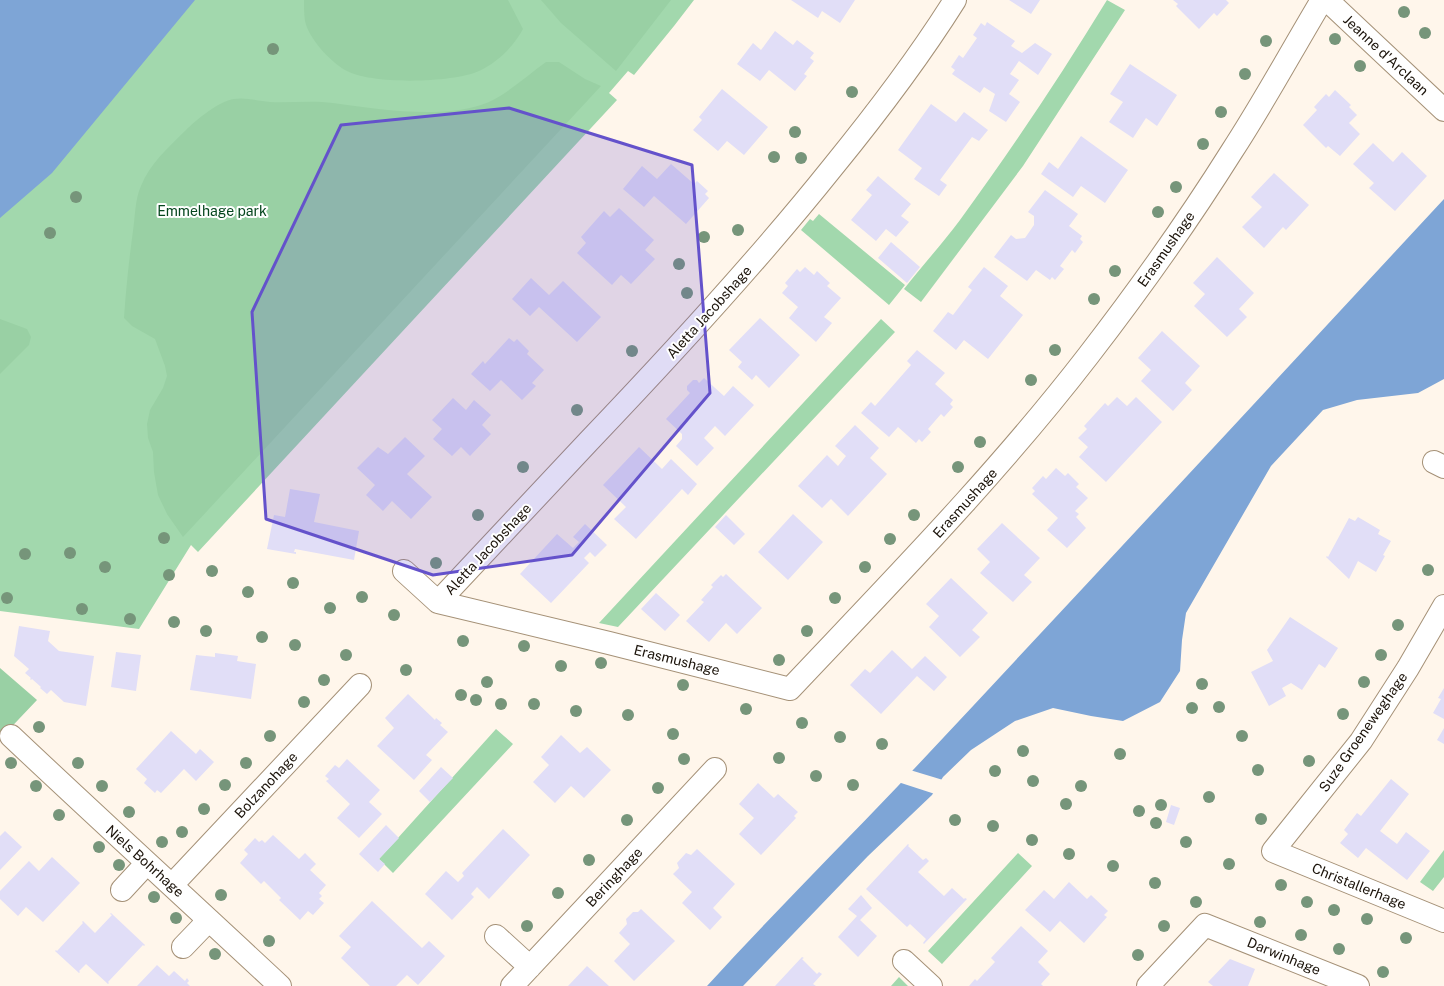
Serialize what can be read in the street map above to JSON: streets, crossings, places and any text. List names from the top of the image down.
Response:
{
  "streets": {
    "street": [
      "Jeanne d'Arclaan",
      "Erasmushage",
      "Aletta Jacobshage",
      "Suze Groeneweghage",
      "Bolzanohage",
      "Niels Bohrhage",
      "Beringhage",
      "Christallerhage",
      "Darwinhage"
    ]
  },
  "crossings": [
    ["Erasmushage", "Aletta Jacobshage"],
    ["Suze Groeneweghage", "Christallerhage"],
    ["Bolzanohage", "Niels Bohrhage"]
  ],
  "parks": ["Emmelhage park"]
}
